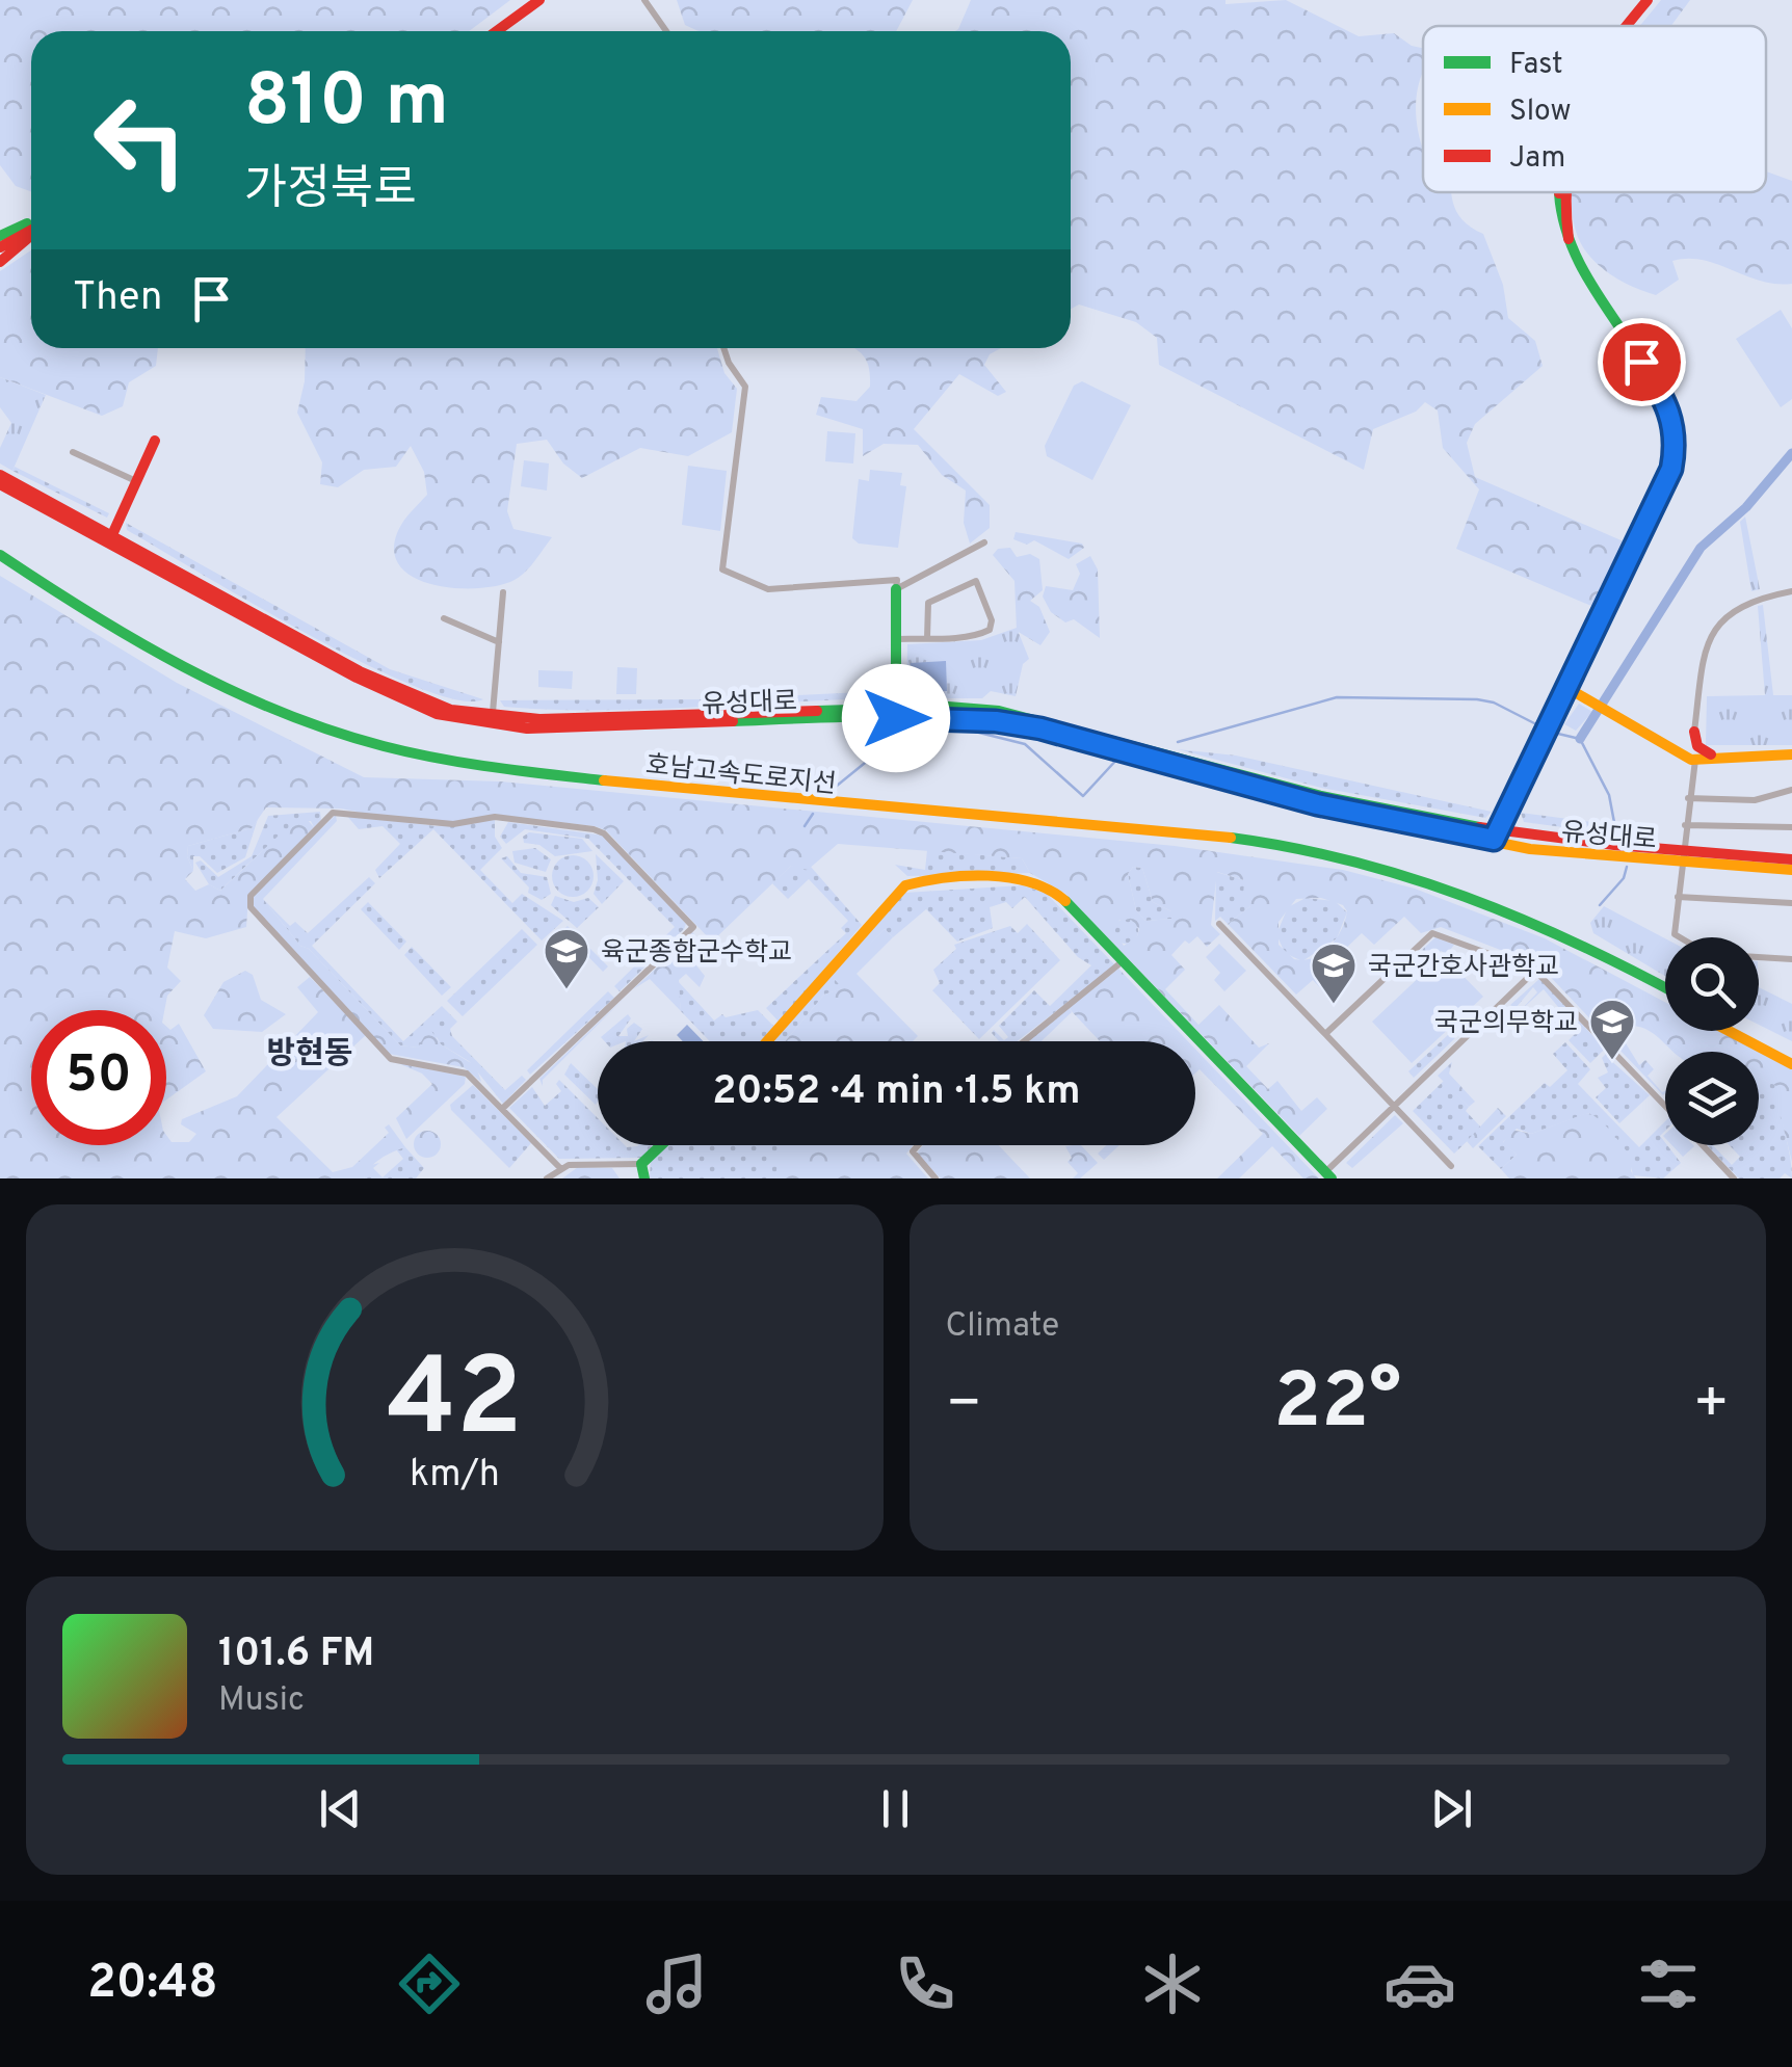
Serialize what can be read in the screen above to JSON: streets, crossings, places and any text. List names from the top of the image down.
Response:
{
  "streets": {
    "main road": ["유성대로", "호남고속도로지선"]
  },
  "districts": ["방현동"],
  "places": {
    "school or university": ["육군종합군수학교", "국군간호사관학교", "국군의무학교"]
  },
  "legend": ["Fast", "Slow", "Jam"],
  "page": {
    "turn": ["810 m", "가정북로"],
    "then": "Then",
    "limit": "50",
    "trip": "20:52 · 4 min · 1.5 km",
    "tile": "Climate",
    "heat": ["−", "22°", "+"],
    "song": ["101.6 FM", "Music"],
    "tabs": "20:48",
    "gauge": ["42", "km/h"]
  }
}
